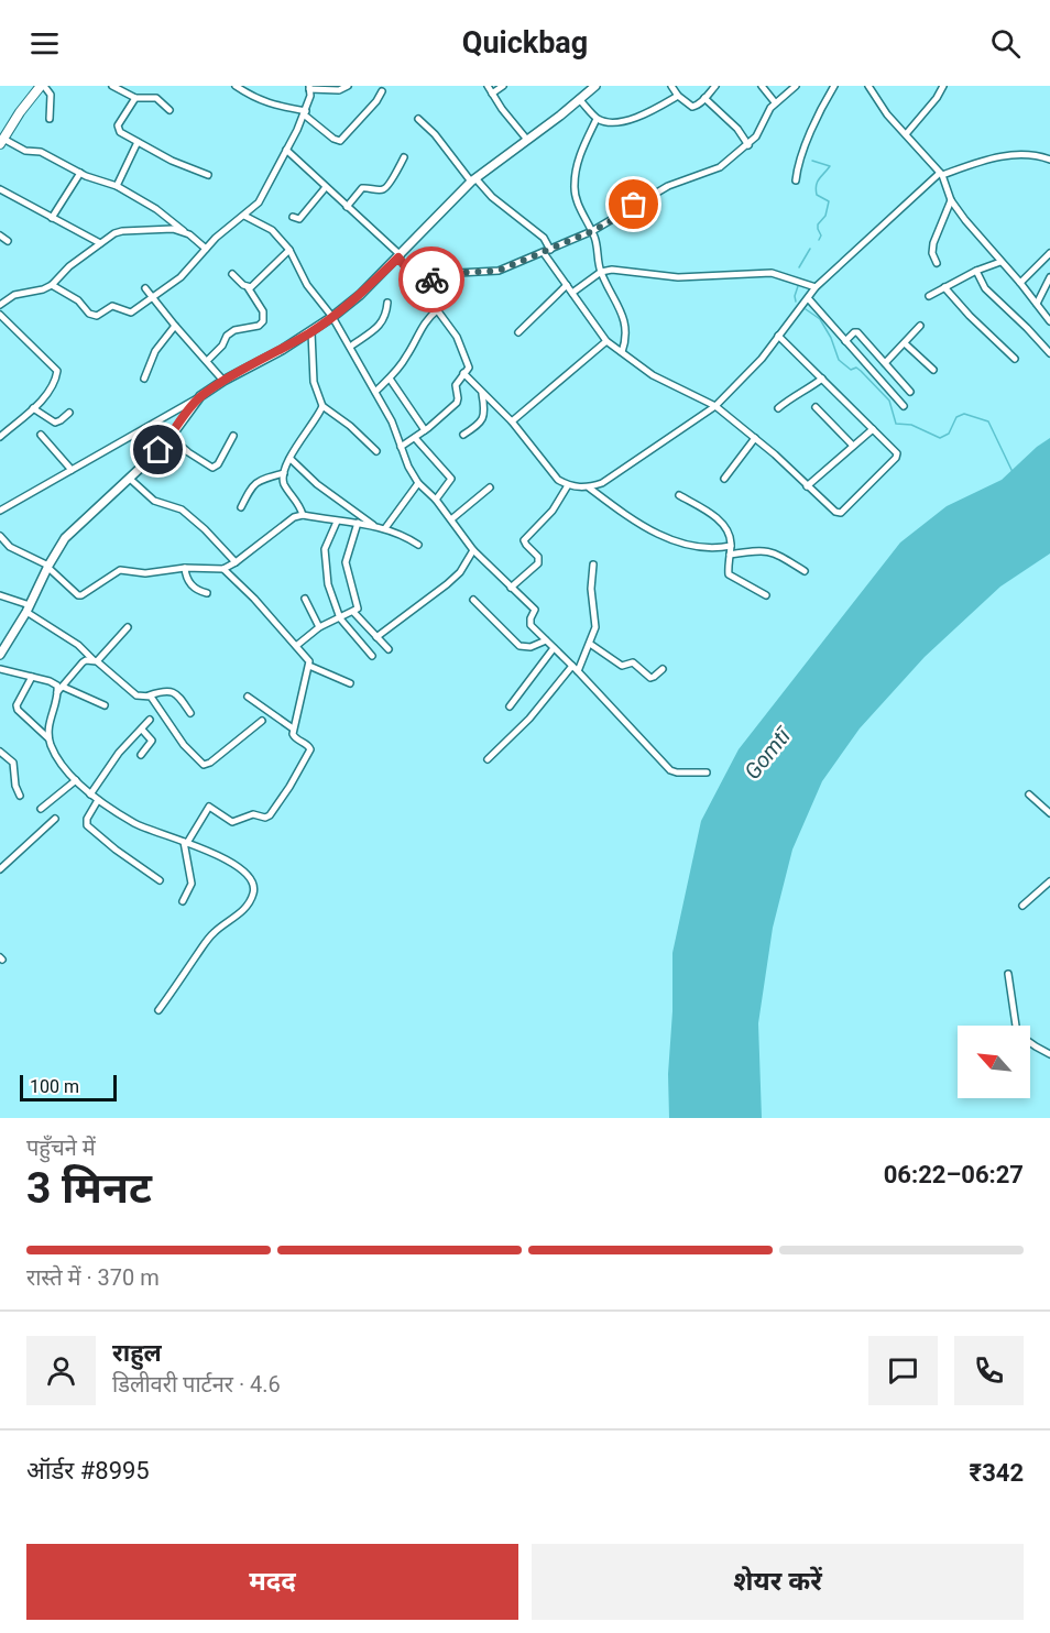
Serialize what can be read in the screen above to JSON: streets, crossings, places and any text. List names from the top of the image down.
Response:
{
  "water": ["Gomtī"],
  "scale_bar": "100 m",
  "north": "top left",
  "page": {
    "header": "Quickbag",
    "scale": "100 m",
    "heading": ["3 मिनट", "पहुँचने में", "06:22–06:27"],
    "panel": [
      "राहुल",
      "डिलीवरी पार्टनर · 4.6",
      "ऑर्डर #8995",
      "₹342"
    ],
    "bar": "रास्ते में · 370 m",
    "buttons": ["मदद", "शेयर करें"]
  }
}
